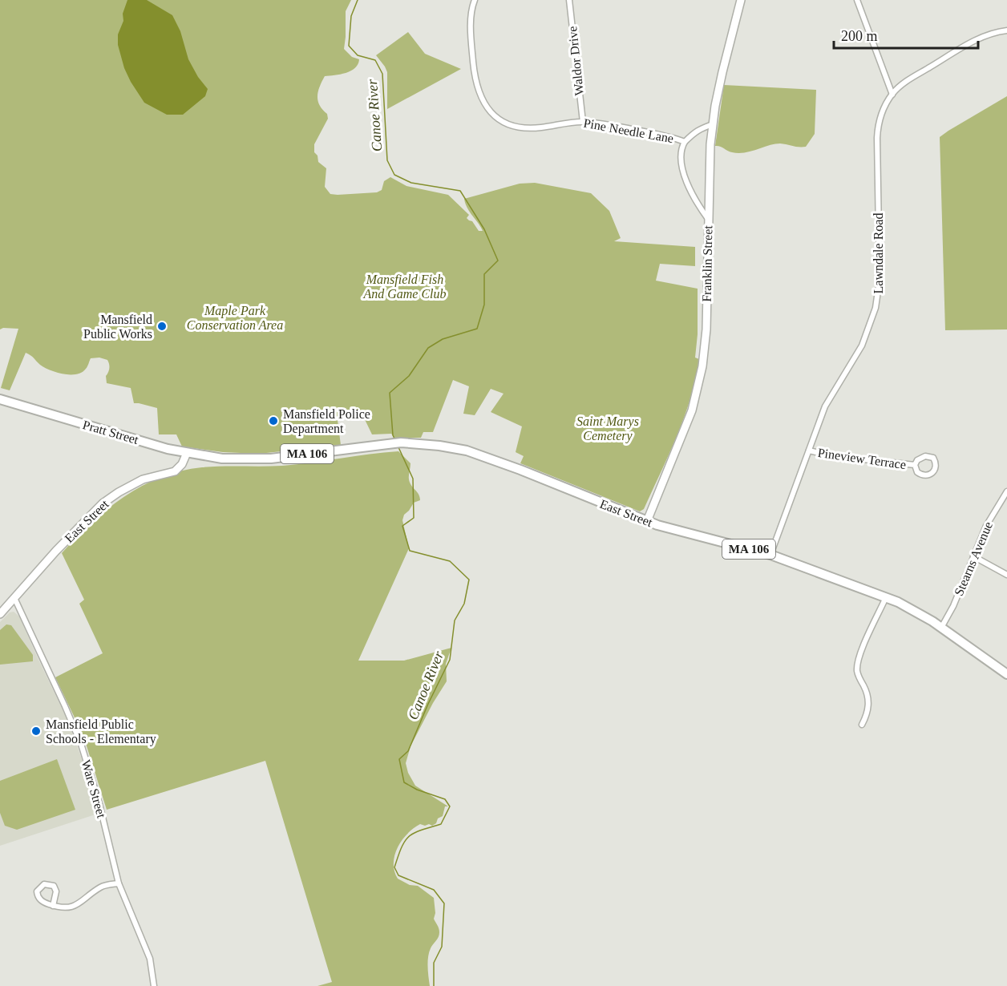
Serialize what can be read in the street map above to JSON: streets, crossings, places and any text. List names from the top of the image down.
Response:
{
  "streets": {
    "main road": ["Pratt Street", "MA 106", "East Street"],
    "street": [
      "Waldor Drive",
      "Pine Needle Lane",
      "Lawndale Road",
      "Franklin Street",
      "Pineview Terrace",
      "Stearns Avenue",
      "Ware Street"
    ]
  },
  "crossings": [
    ["Waldor Drive", "Pine Needle Lane"],
    ["Pine Needle Lane", "Franklin Street"],
    ["Lawndale Road", "Pineview Terrace"],
    ["Lawndale Road", "East Street"],
    ["Franklin Street", "East Street"],
    ["Pratt Street", "East Street"],
    ["East Street", "Stearns Avenue"],
    ["East Street", "Ware Street"]
  ],
  "water": ["Canoe River"],
  "parks": ["Mansfield Fish And Game Club", "Maple Park Conservation Area", "Saint Marys Cemetery"],
  "places": ["Mansfield Public Works", "Mansfield Police Department", "Mansfield Public Schools - Elementary"],
  "scale_bar": "200 m"
}
